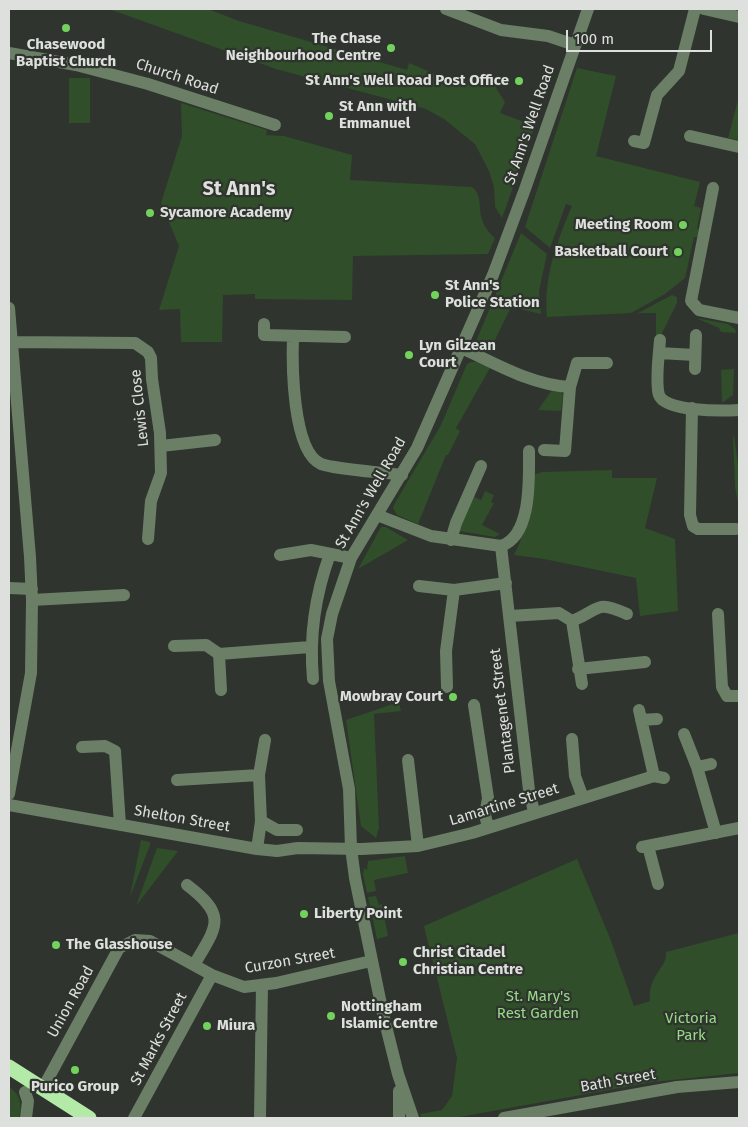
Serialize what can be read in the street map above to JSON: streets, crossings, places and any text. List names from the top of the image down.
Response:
{
  "streets": {
    "street": [
      "Church Road",
      "St Ann's Well Road",
      "Lewis Close",
      "Plantagenet Street",
      "Lamartine Street",
      "Shelton Street",
      "Curzon Street",
      "Union Road",
      "St Marks Street",
      "Bath Street"
    ]
  },
  "crossings": [
    ["St Ann's Well Road", "Lamartine Street"],
    ["St Ann's Well Road", "Shelton Street"],
    ["St Ann's Well Road", "Curzon Street"],
    ["Plantagenet Street", "Lamartine Street"],
    ["Lamartine Street", "Shelton Street"],
    ["Curzon Street", "Union Road"],
    ["Curzon Street", "St Marks Street"]
  ],
  "districts": ["St Ann's"],
  "parks": ["St. Mary's Rest Garden", "Victoria Park"],
  "places": [
    "Chasewood Baptist Church",
    "The Chase Neighbourhood Centre",
    "St Ann's Well Road Post Office",
    "St Ann with Emmanuel",
    "Sycamore Academy",
    "Meeting Room",
    "Basketball Court",
    "St Ann's Police Station",
    "Lyn Gilzean Court",
    "Mowbray Court",
    "Liberty Point",
    "The Glasshouse",
    "Christ Citadel Christian Centre",
    "Nottingham Islamic Centre",
    "Miura",
    "Purico Group"
  ],
  "scale_bar": "100 m"
}
